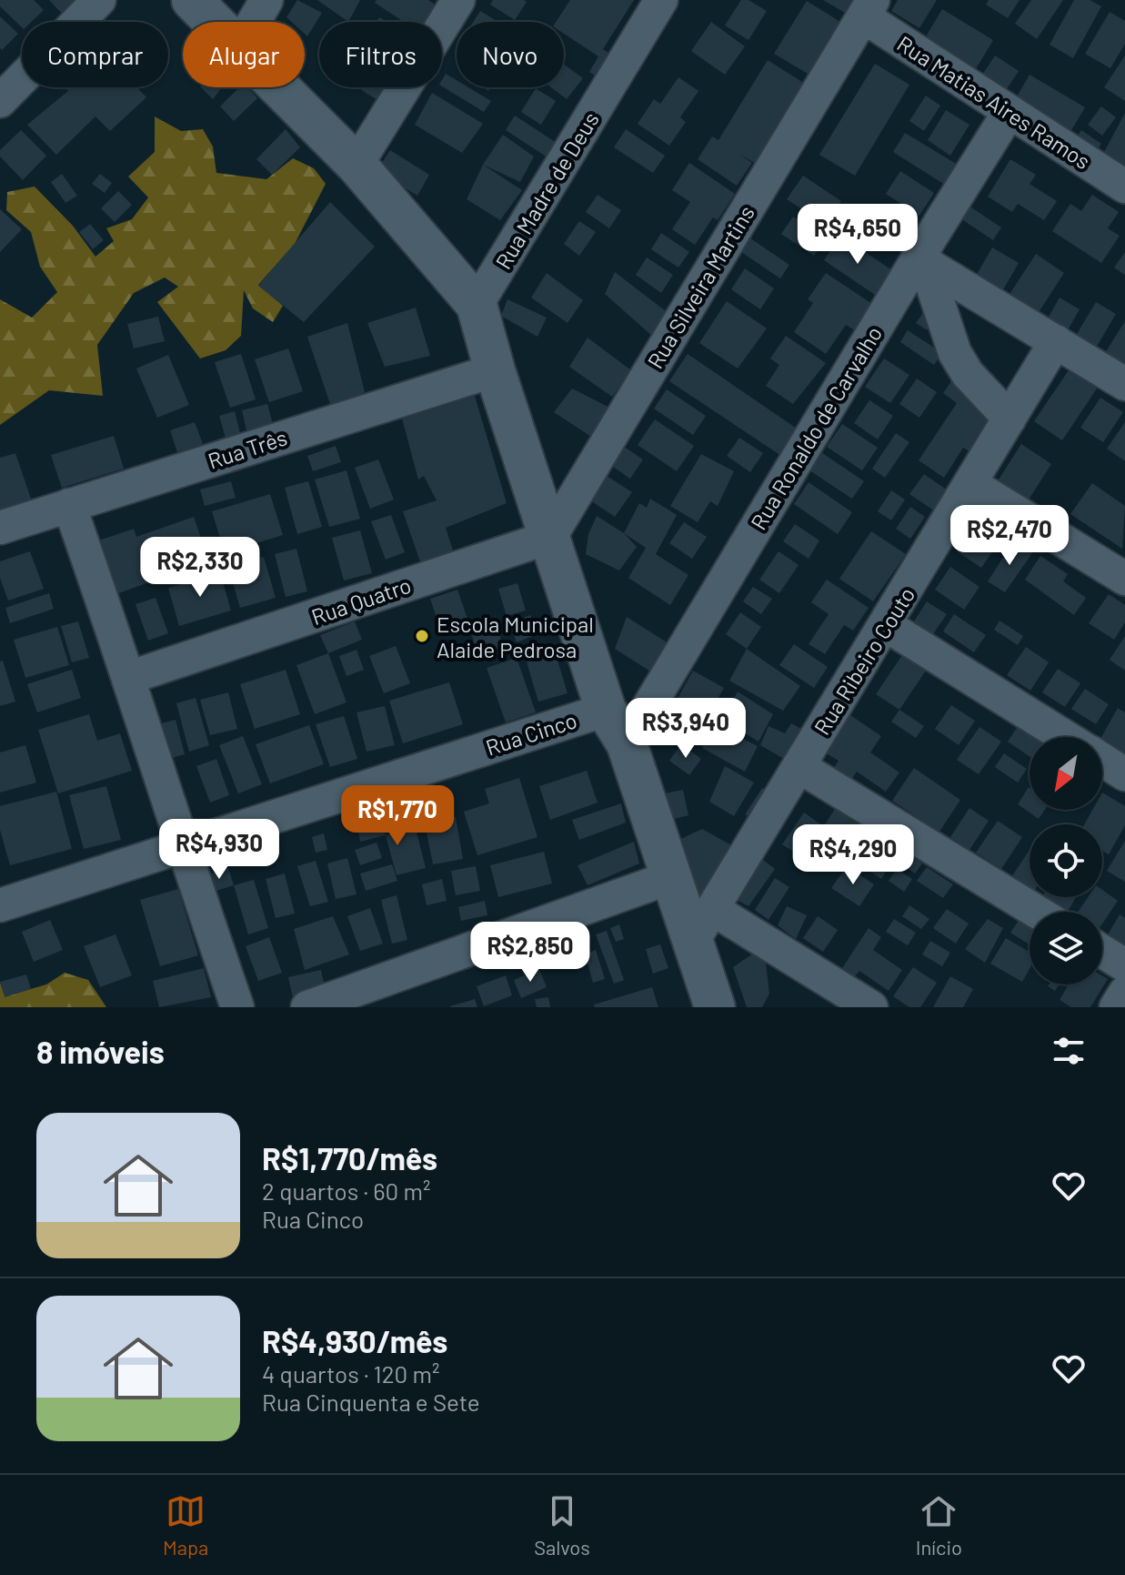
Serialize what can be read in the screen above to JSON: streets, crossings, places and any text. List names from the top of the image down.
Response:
{
  "streets": {
    "street": [
      "Rua Matias Aires Ramos",
      "Rua Madre de Deus",
      "Rua Silveira Martins",
      "Rua Ronaldo de Carvalho",
      "Rua Três",
      "Rua Quatro",
      "Rua Ribeiro Couto",
      "Rua Cinco"
    ]
  },
  "crossings": [
    ["Rua Matias Aires Ramos", "Rua Silveira Martins"],
    ["Rua Matias Aires Ramos", "Rua Ronaldo de Carvalho"],
    ["Rua Silveira Martins", "Rua Quatro"]
  ],
  "places": ["Escola Municipal Alaide Pedrosa"],
  "north": "bottom left",
  "page": {
    "chip": [
      "Comprar",
      "Alugar",
      "Filtros",
      "Novo"
    ],
    "price": [
      "R$4,650",
      "R$2,470",
      "R$2,330",
      "R$3,940",
      "R$1,770",
      "R$4,930",
      "R$4,290",
      "R$2,850"
    ],
    "heading": "8 imóveis",
    "list": [
      {
        "name": "R$1,770/mês",
        "note": "2 quartos · 60 m² · Rua Cinco"
      },
      {
        "name": "R$4,930/mês",
        "note": "4 quartos · 120 m² · Rua Cinquenta e Sete"
      }
    ],
    "tabs": ["Mapa", "Salvos", "Início"]
  }
}
